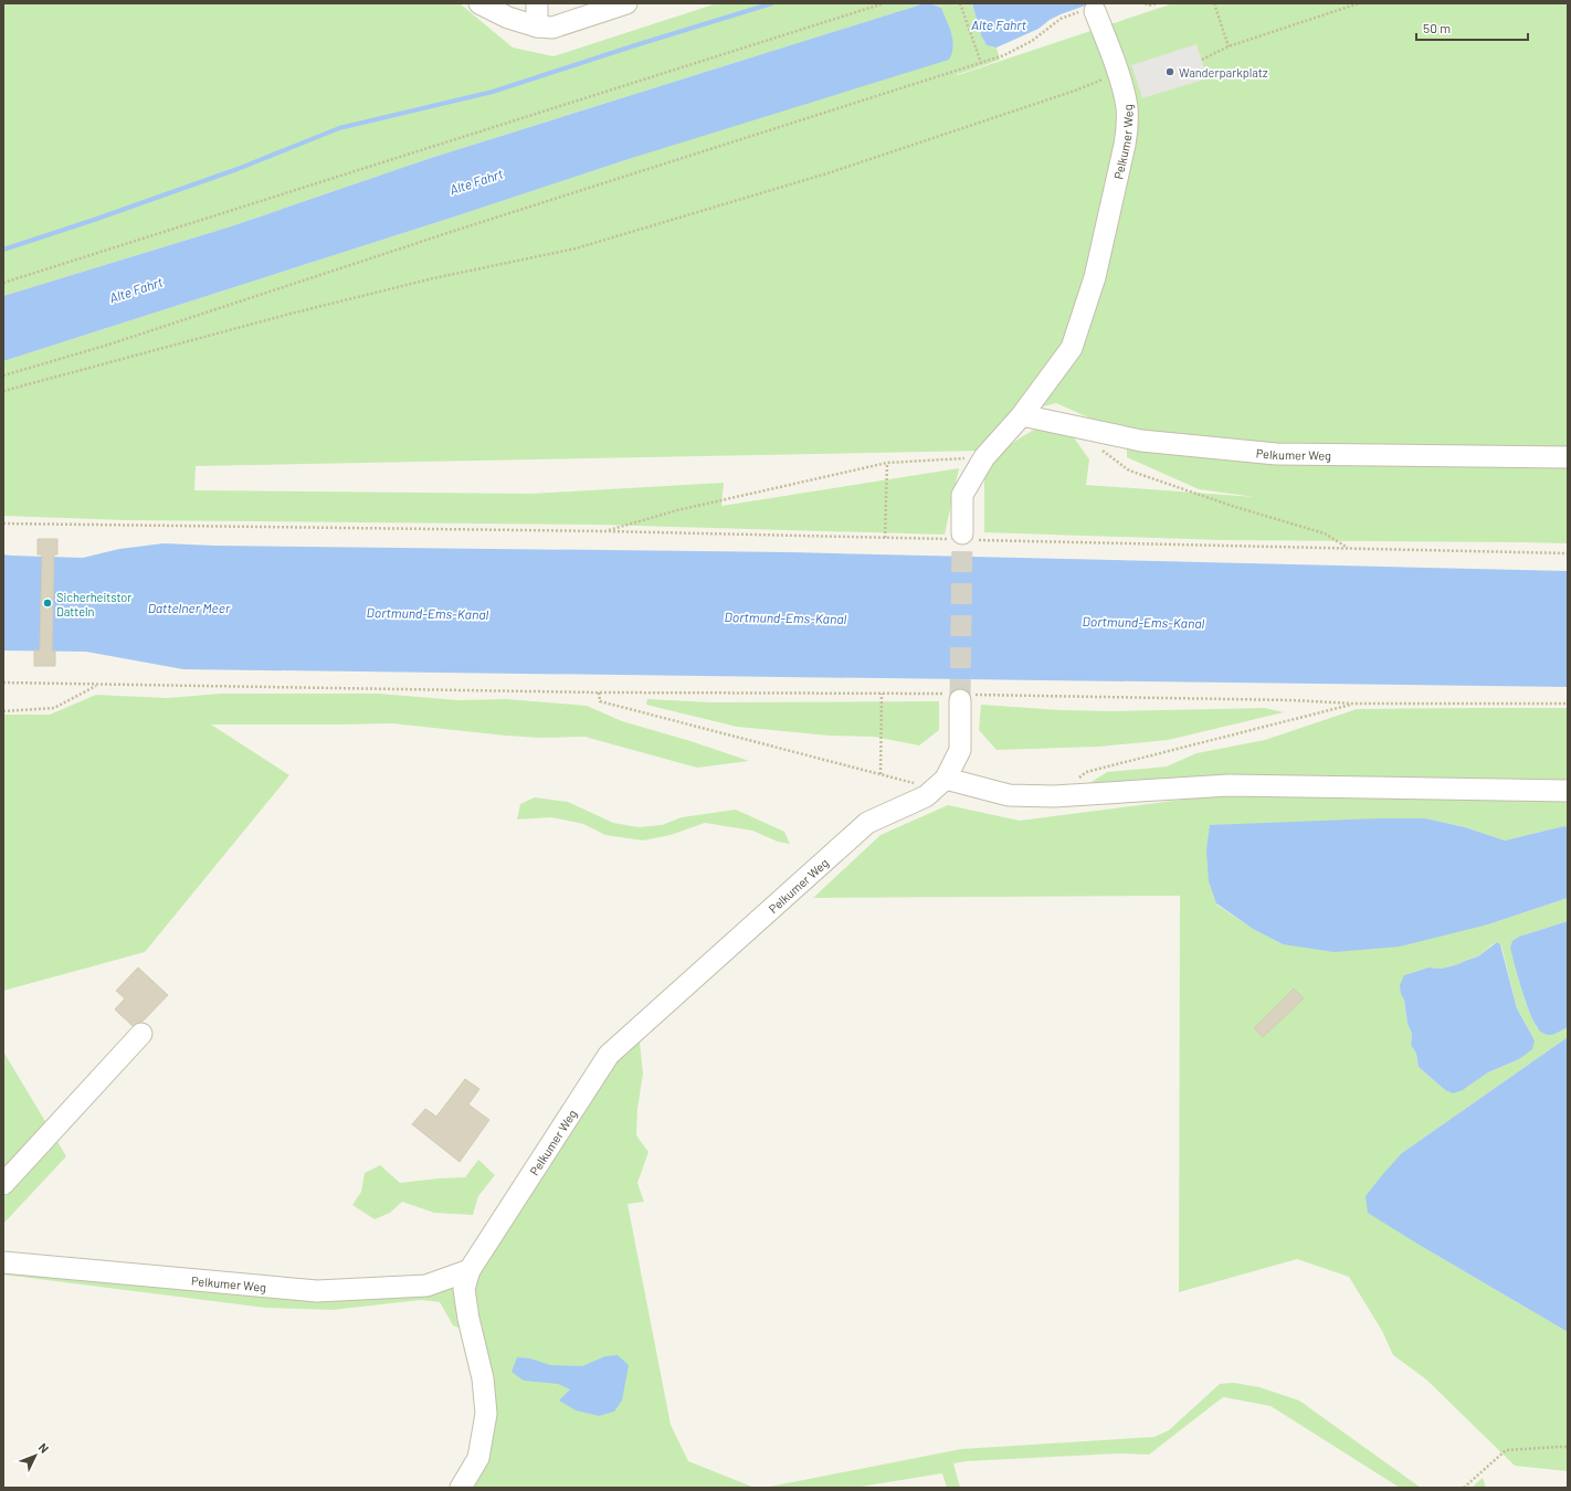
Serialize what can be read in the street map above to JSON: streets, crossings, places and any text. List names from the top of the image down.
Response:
{
  "streets": {
    "street": ["Pelkumer Weg"]
  },
  "water": ["Alte Fahrt", "Dattelner Meer", "Dortmund-Ems-Kanal"],
  "places": ["Wanderparkplatz", "Sicherheitstor Datteln"],
  "scale_bar": "50 m",
  "north": "top right"
}
